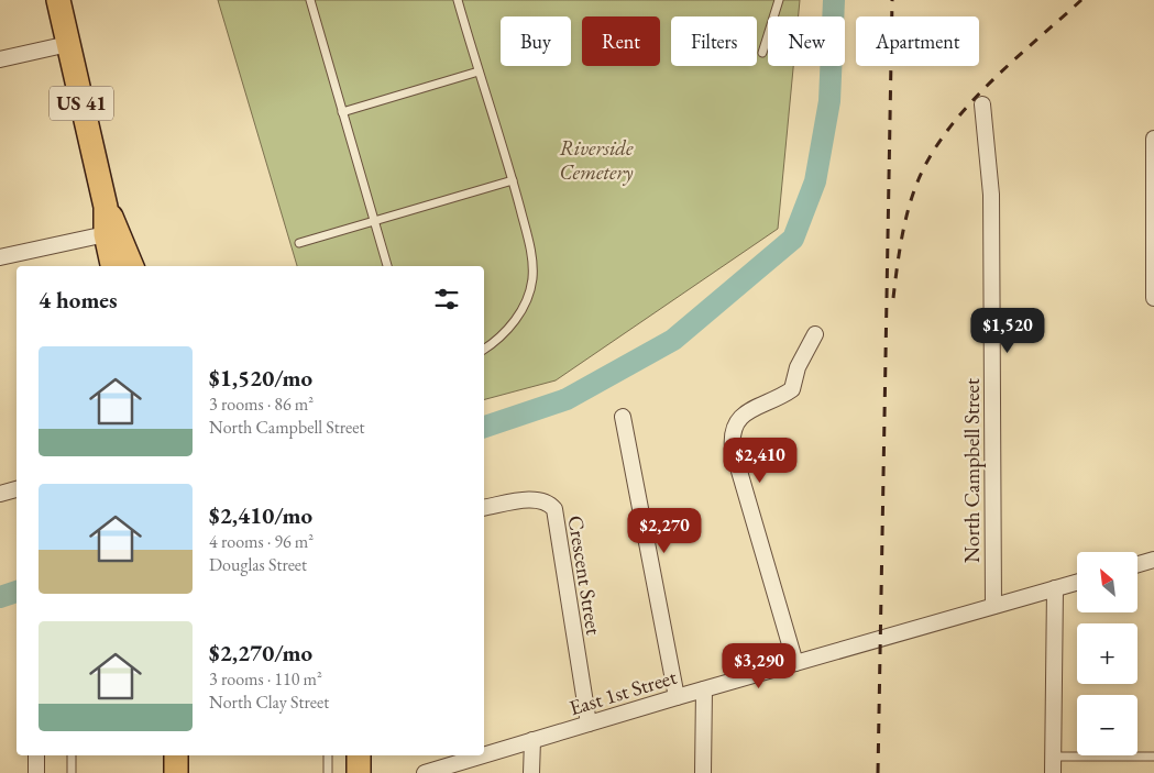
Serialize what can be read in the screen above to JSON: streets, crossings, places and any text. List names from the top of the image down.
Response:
{
  "streets": {
    "main road": ["US 41"],
    "street": ["North Campbell Street", "Crescent Street", "East 1st Street"]
  },
  "crossings": [
    ["North Campbell Street", "East 1st Street"],
    ["Crescent Street", "East 1st Street"]
  ],
  "parks": ["Riverside Cemetery"],
  "north": "top left",
  "page": {
    "chip": [
      "Buy",
      "Rent",
      "Filters",
      "New",
      "Apartment"
    ],
    "heading": "4 homes",
    "price": [
      "$1,520",
      "$2,410",
      "$2,270",
      "$3,290"
    ],
    "list": [
      {
        "name": "$1,520/mo",
        "note": "3 rooms · 86 m² · North Campbell Street"
      },
      {
        "name": "$2,410/mo",
        "note": "4 rooms · 96 m² · Douglas Street"
      },
      {
        "name": "$2,270/mo",
        "note": "3 rooms · 110 m² · North Clay Street"
      }
    ],
    "map_buttons": ["+", "−"]
  }
}
